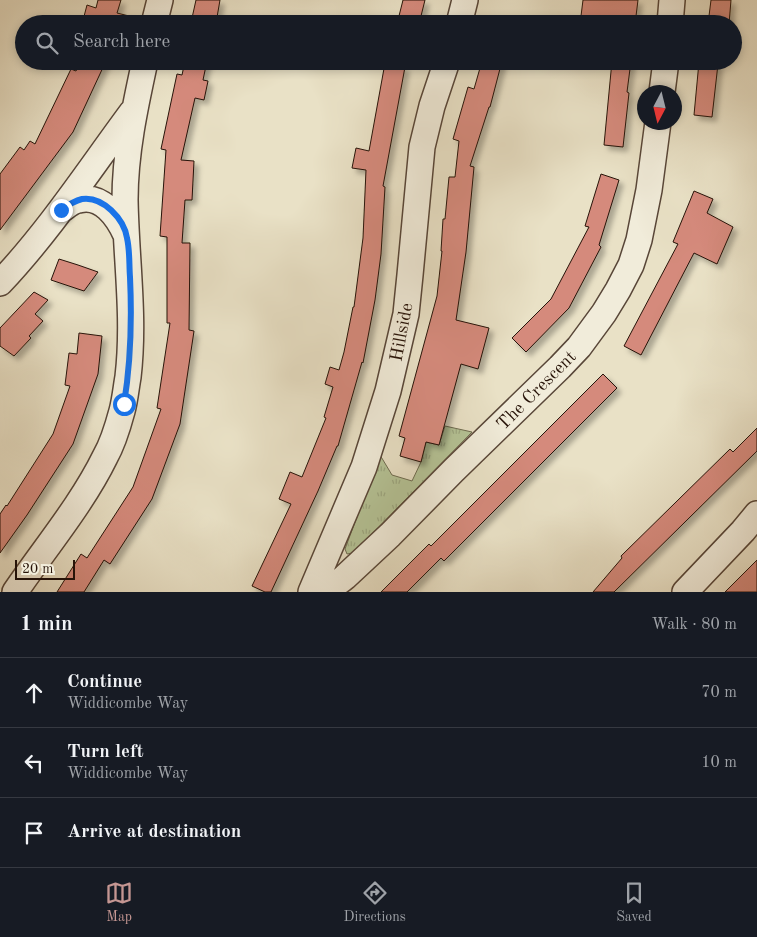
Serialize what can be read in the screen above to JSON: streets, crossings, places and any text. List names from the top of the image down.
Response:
{
  "streets": {
    "street": ["Hillside", "The Crescent"]
  },
  "crossings": [
    ["Hillside", "The Crescent"]
  ],
  "scale_bar": "20 m",
  "north": "bottom",
  "page": {
    "search": "Search here",
    "scale": "20 m",
    "heading": ["1 min", "Walk · 80 m"],
    "list": [
      ["Continue", "Widdicombe Way", "70 m"],
      ["Turn left", "Widdicombe Way", "10 m"],
      "Arrive at destination"
    ],
    "nav": ["Map", "Directions", "Saved"]
  }
}
